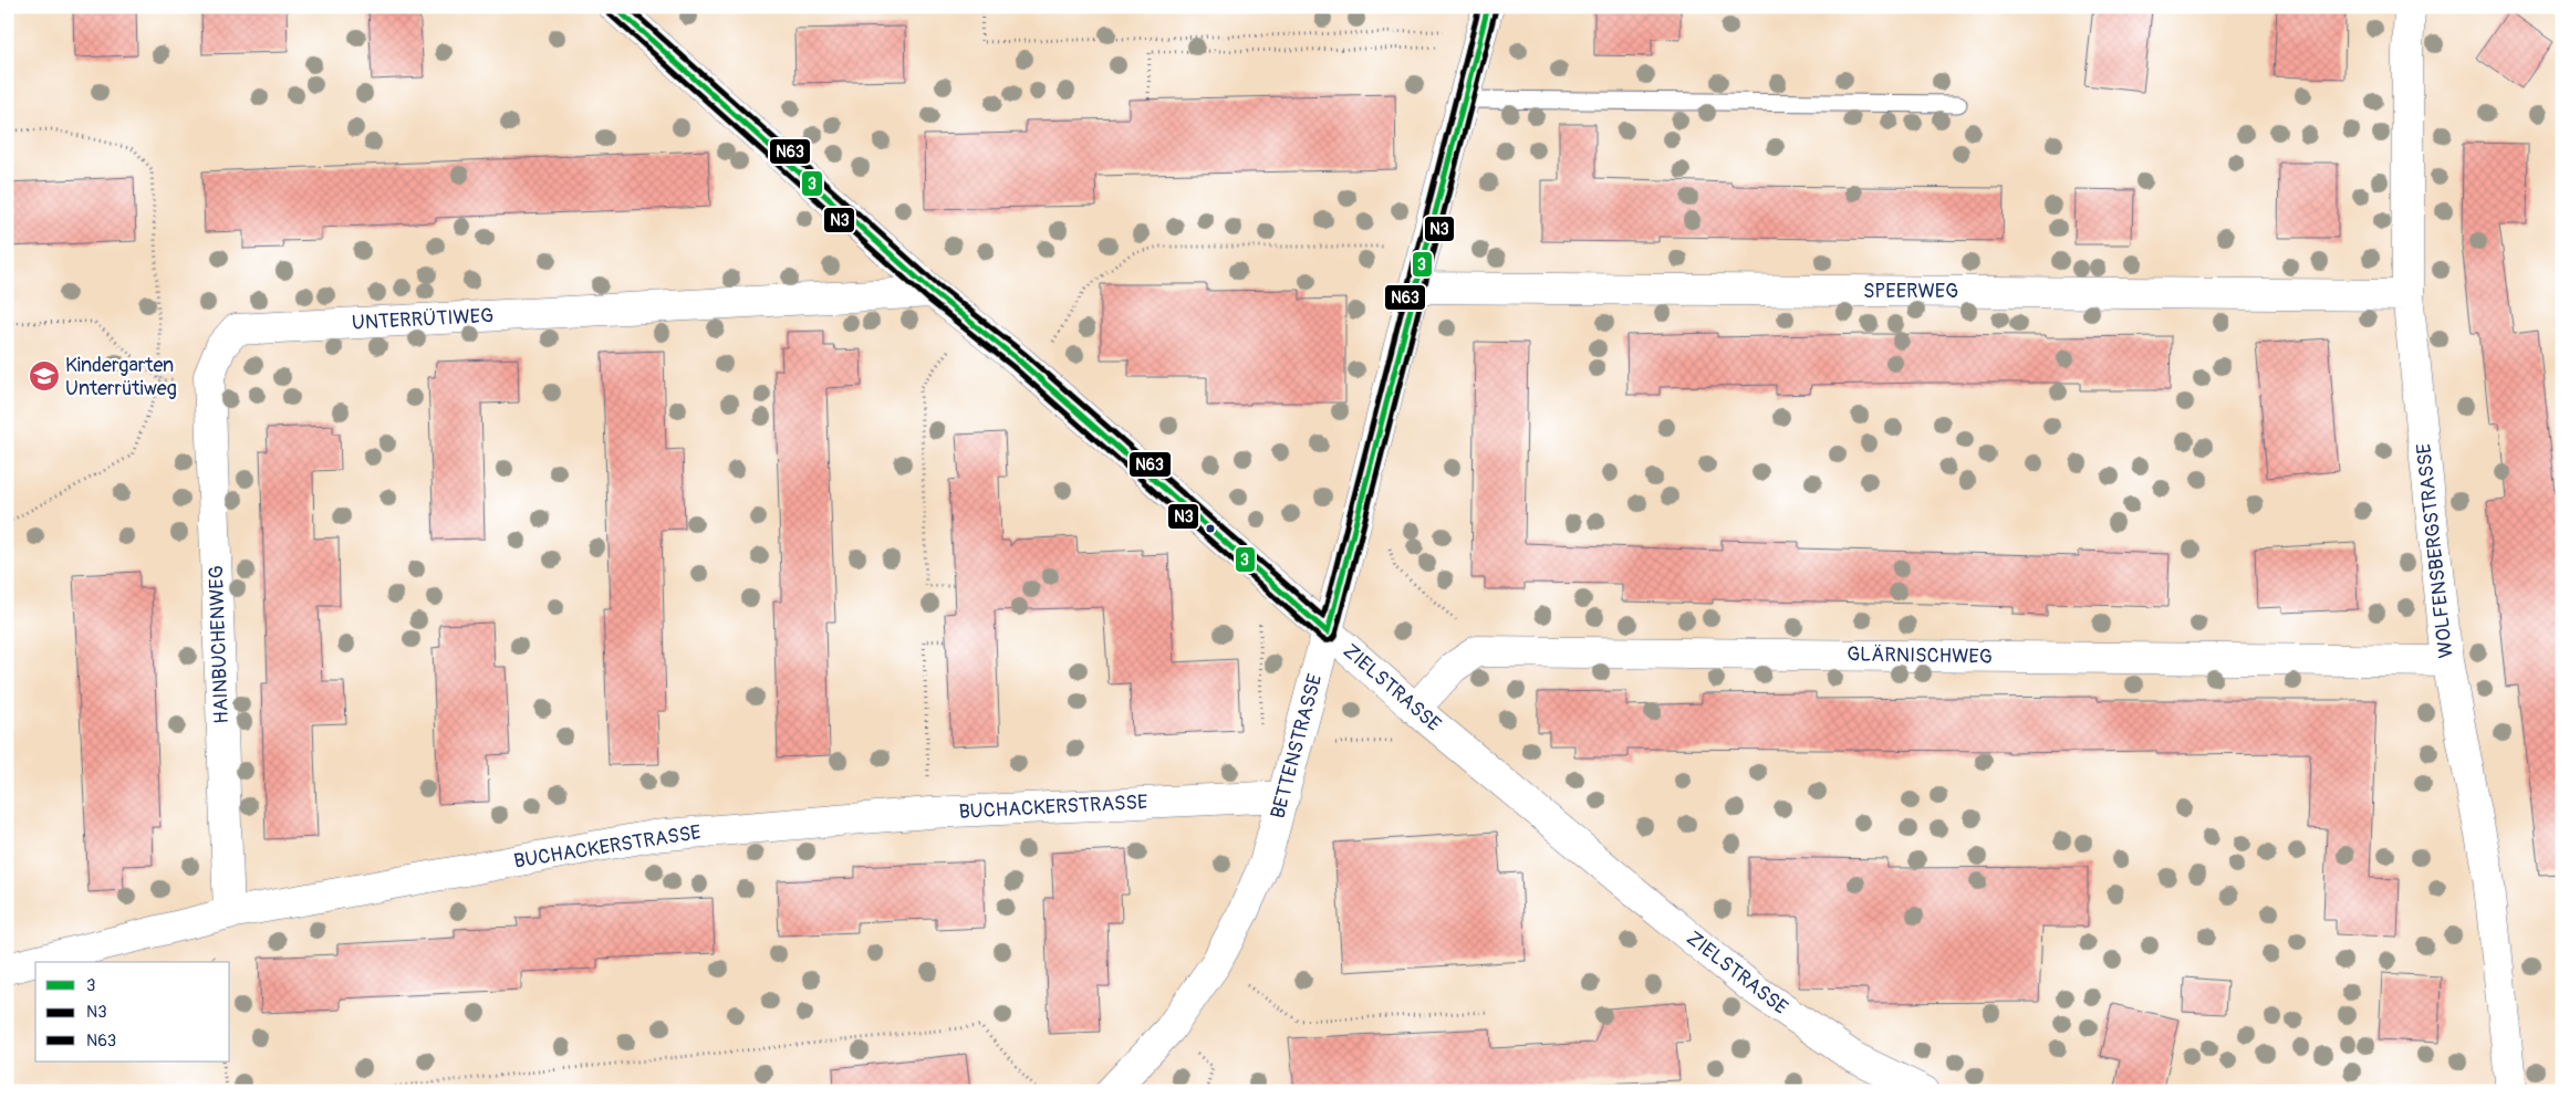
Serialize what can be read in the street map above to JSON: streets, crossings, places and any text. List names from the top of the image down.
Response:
{
  "streets": {
    "street": [
      "SPEERWEG",
      "UNTERRÜTIWEG",
      "WOLFENSBERGSTRASSE",
      "HAINBUCHENWEG",
      "GLÄRNISCHWEG",
      "ZIELSTRASSE",
      "BETTENSTRASSE",
      "BUCHACKERSTRASSE"
    ]
  },
  "crossings": [
    ["SPEERWEG", "WOLFENSBERGSTRASSE"],
    ["SPEERWEG", "BETTENSTRASSE"],
    ["UNTERRÜTIWEG", "HAINBUCHENWEG"],
    ["UNTERRÜTIWEG", "ZIELSTRASSE"],
    ["WOLFENSBERGSTRASSE", "GLÄRNISCHWEG"],
    ["HAINBUCHENWEG", "BUCHACKERSTRASSE"],
    ["ZIELSTRASSE", "BETTENSTRASSE"],
    ["BETTENSTRASSE", "BUCHACKERSTRASSE"]
  ],
  "places": {
    "school or university": ["Kindergarten Unterrütiweg"]
  },
  "lines": ["transit line 3", "transit line N63", "transit line N3"],
  "legend": ["3", "N3", "N63"]
}
